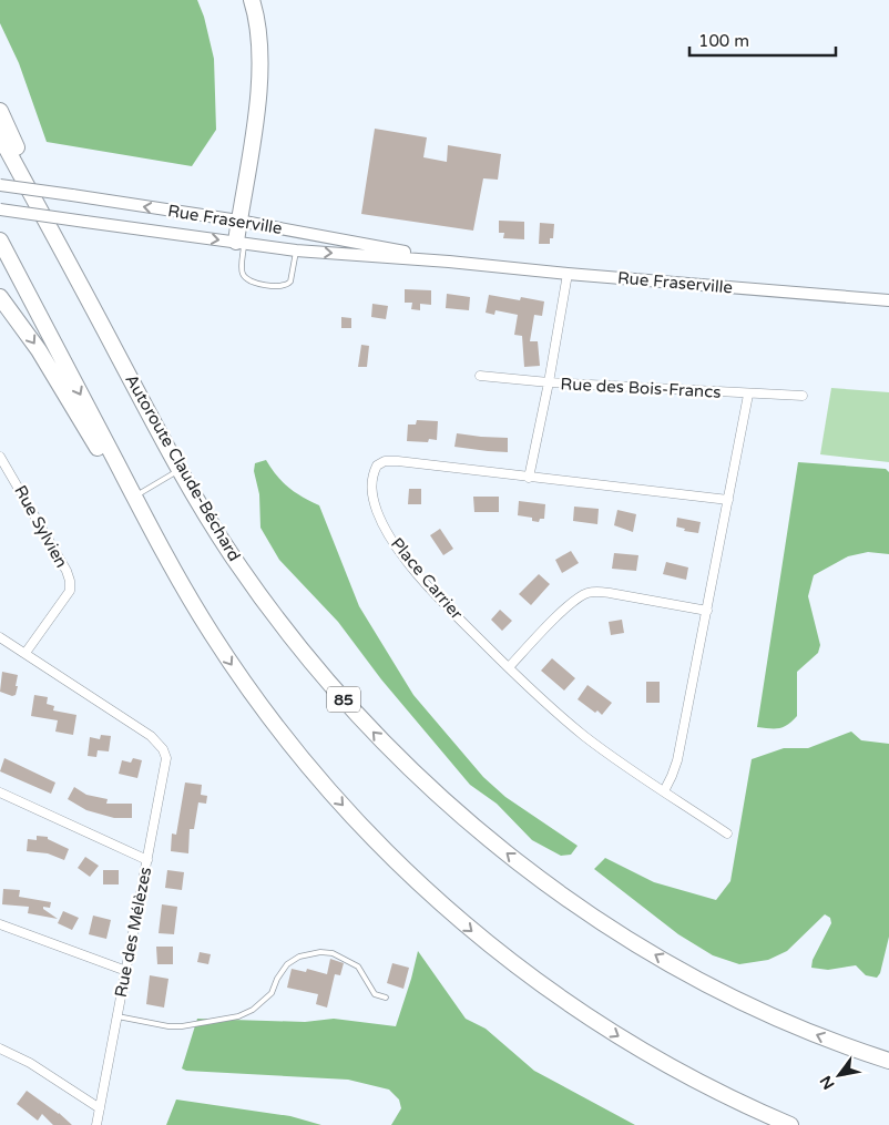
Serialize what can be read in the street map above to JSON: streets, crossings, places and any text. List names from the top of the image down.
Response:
{
  "streets": {
    "highway": ["Autoroute Claude-Béchard", "85"],
    "street": [
      "Rue Fraserville",
      "Rue des Bois-Francs",
      "Rue Sylvien",
      "Place Carrier",
      "Rue des Mélèzes"
    ]
  },
  "crossings": [
    ["Rue Sylvien", "Rue des Mélèzes"]
  ],
  "scale_bar": "100 m",
  "north": "bottom left"
}
